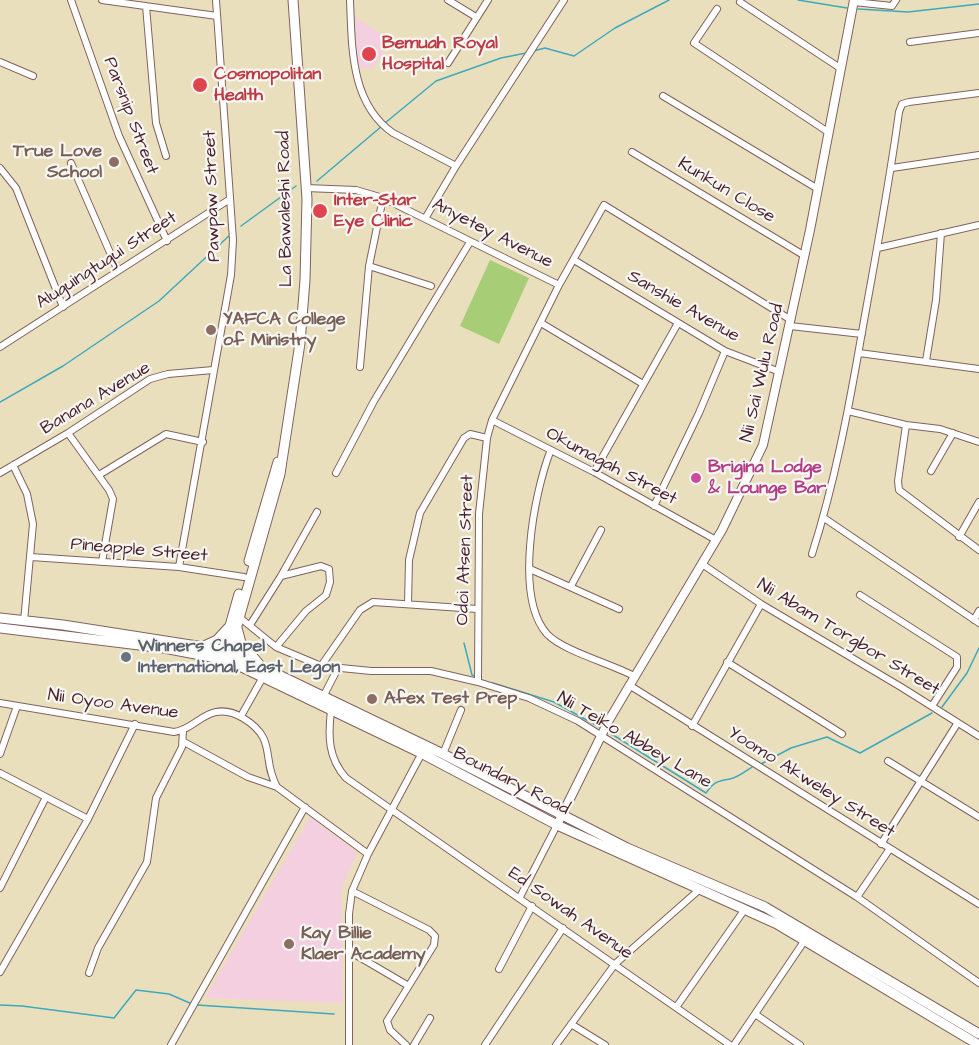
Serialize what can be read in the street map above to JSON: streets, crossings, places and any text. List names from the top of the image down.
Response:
{
  "streets": {
    "main road": ["La Bawaleshi Road", "Boundary Road"],
    "street": [
      "Parsnip Street",
      "Kunkun Close",
      "Pawpaw Street",
      "Anyetey Avenue",
      "Aluguingtugui Street",
      "Sanshie Avenue",
      "Nii Sai Wulu Road",
      "Banana Avenue",
      "Okumagah Street",
      "Odoi Atsen Street",
      "Pineapple Street",
      "Nii Abam Torgbor Street",
      "Nii Oyoo Avenue",
      "Nii Teiko Abbey Lane",
      "Yoomo Akweley Street",
      "Ed Sowah Avenue"
    ]
  },
  "crossings": [
    ["Parsnip Street", "Aluguingtugui Street"],
    ["Kunkun Close", "Nii Sai Wulu Road"],
    ["Pawpaw Street", "Aluguingtugui Street"],
    ["Pawpaw Street", "Banana Avenue"],
    ["Pawpaw Street", "Pineapple Street"],
    ["La Bawaleshi Road", "Anyetey Avenue"],
    ["La Bawaleshi Road", "Pineapple Street"],
    ["La Bawaleshi Road", "Nii Teiko Abbey Lane"],
    ["La Bawaleshi Road", "Boundary Road"],
    ["Anyetey Avenue", "Odoi Atsen Street"],
    ["Sanshie Avenue", "Nii Sai Wulu Road"],
    ["Sanshie Avenue", "Odoi Atsen Street"],
    ["Nii Sai Wulu Road", "Okumagah Street"],
    ["Nii Sai Wulu Road", "Odoi Atsen Street"],
    ["Nii Sai Wulu Road", "Nii Abam Torgbor Street"],
    ["Nii Sai Wulu Road", "Nii Teiko Abbey Lane"],
    ["Nii Sai Wulu Road", "Boundary Road"],
    ["Nii Sai Wulu Road", "Yoomo Akweley Street"],
    ["Okumagah Street", "Odoi Atsen Street"],
    ["Odoi Atsen Street", "Nii Teiko Abbey Lane"],
    ["Boundary Road", "Ed Sowah Avenue"]
  ],
  "places": [
    "Bemuah Royal Hospital",
    "Cosmopolitan Health",
    "True Love School",
    "Inter-Star Eye Clinic",
    "YAFCA College of Ministry",
    "Brigina Lodge & Lounge Bar",
    "Winners Chapel International, East Legon",
    "Afex Test Prep",
    "Kay Billie Klaer Academy"
  ]
}
